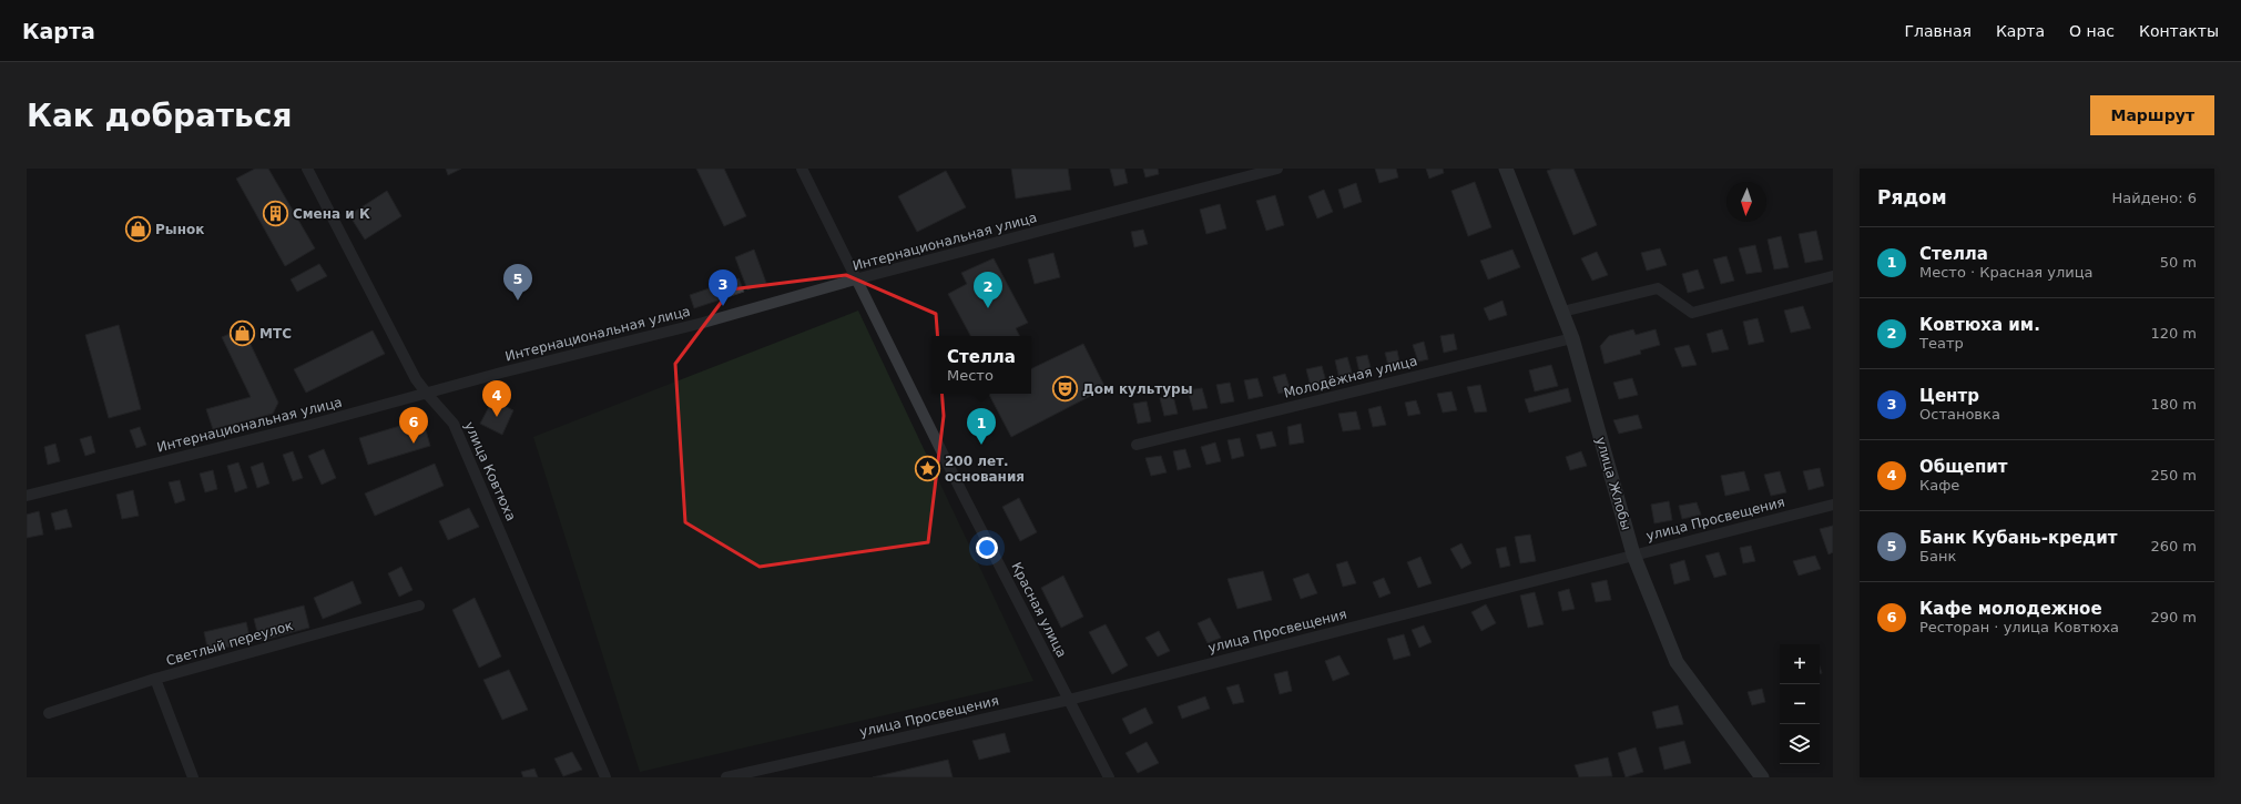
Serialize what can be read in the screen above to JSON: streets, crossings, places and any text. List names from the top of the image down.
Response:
{
  "streets": {
    "street": [
      "Интернациональная улица",
      "Молодёжная улица",
      "улица Ковтюха",
      "улица Жлобы",
      "улица Просвещения",
      "Красная улица",
      "Светлый переулок"
    ]
  },
  "crossings": [
    ["Интернациональная улица", "улица Ковтюха"],
    ["Интернациональная улица", "Красная улица"],
    ["Молодёжная улица", "улица Жлобы"],
    ["улица Жлобы", "улица Просвещения"],
    ["улица Просвещения", "Красная улица"]
  ],
  "places": {
    "building": ["Смена и К"],
    "shop": ["Рынок", "МТС"],
    "theatre": ["Дом культуры"],
    "place": ["200 лет. основания"]
  },
  "north": "bottom",
  "page": {
    "header": "Карта",
    "nav": [
      "Главная",
      "Карта",
      "О нас",
      "Контакты"
    ],
    "buttons": "Маршрут",
    "title": "Как добраться",
    "heading": ["Рядом", "Найдено: 6"],
    "list": [
      {
        "mark": "1",
        "name": "Стелла",
        "note": "Место · Красная улица",
        "value": "50 m"
      },
      {
        "mark": "2",
        "name": "Ковтюха им.",
        "note": "Театр",
        "value": "120 m"
      },
      {
        "mark": "3",
        "name": "Центр",
        "note": "Остановка",
        "value": "180 m"
      },
      {
        "mark": "4",
        "name": "Общепит",
        "note": "Кафе",
        "value": "250 m"
      },
      {
        "mark": "5",
        "name": "Банк Кубань-кредит",
        "note": "Банк",
        "value": "260 m"
      },
      {
        "mark": "6",
        "name": "Кафе молодежное",
        "note": "Ресторан · улица Ковтюха",
        "value": "290 m"
      }
    ],
    "pins": [
      "5",
      "3",
      "2",
      "4",
      "6",
      "1"
    ],
    "popup": ["Стелла", "Место"],
    "map_buttons": ["+", "−"]
  }
}
